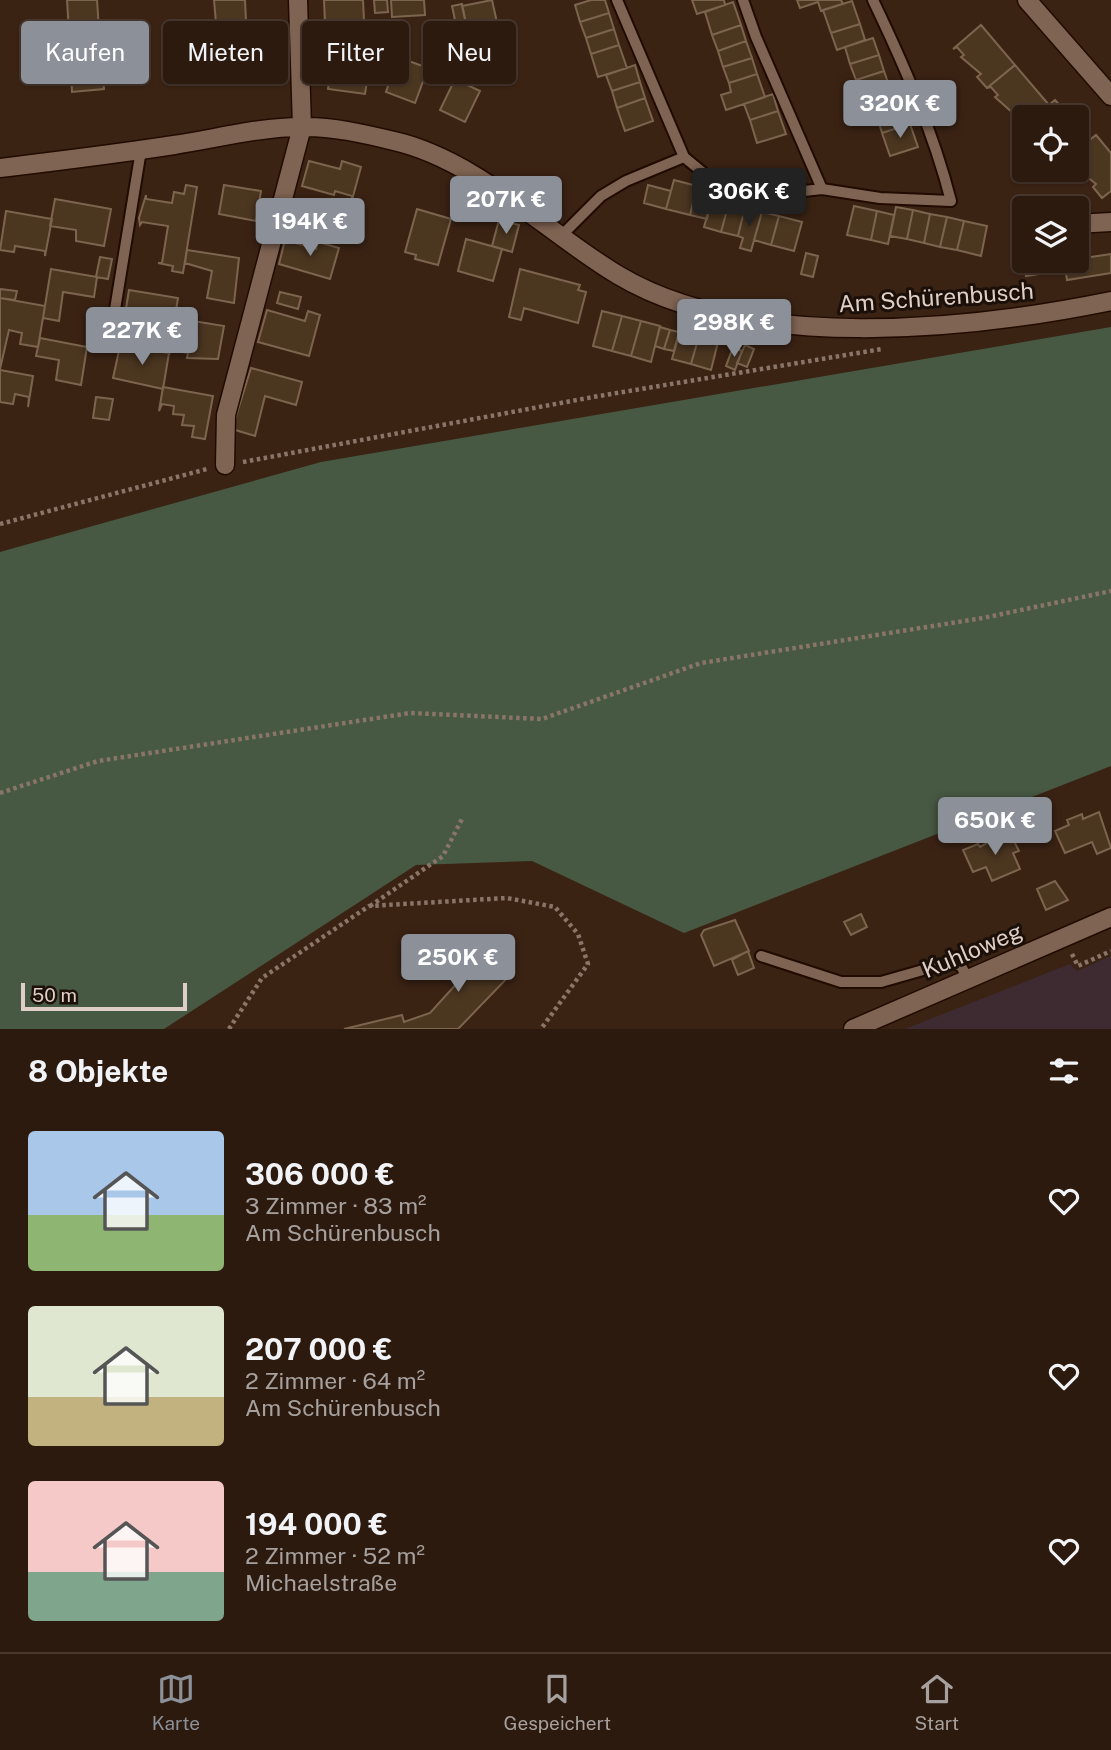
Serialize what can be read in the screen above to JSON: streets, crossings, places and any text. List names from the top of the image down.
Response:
{
  "streets": {
    "street": ["Am Schürenbusch", "Kuhloweg"]
  },
  "scale_bar": "50 m",
  "page": {
    "chip": [
      "Kaufen",
      "Mieten",
      "Filter",
      "Neu"
    ],
    "price": [
      "320K €",
      "306K €",
      "207K €",
      "194K €",
      "298K €",
      "227K €",
      "650K €",
      "250K €"
    ],
    "scale": "50 m",
    "heading": "8 Objekte",
    "list": [
      {
        "name": "306 000 €",
        "note": "3 Zimmer · 83 m² · Am Schürenbusch"
      },
      {
        "name": "207 000 €",
        "note": "2 Zimmer · 64 m² · Am Schürenbusch"
      },
      {
        "name": "194 000 €",
        "note": "2 Zimmer · 52 m² · Michaelstraße"
      }
    ],
    "tabs": ["Karte", "Gespeichert", "Start"]
  }
}
